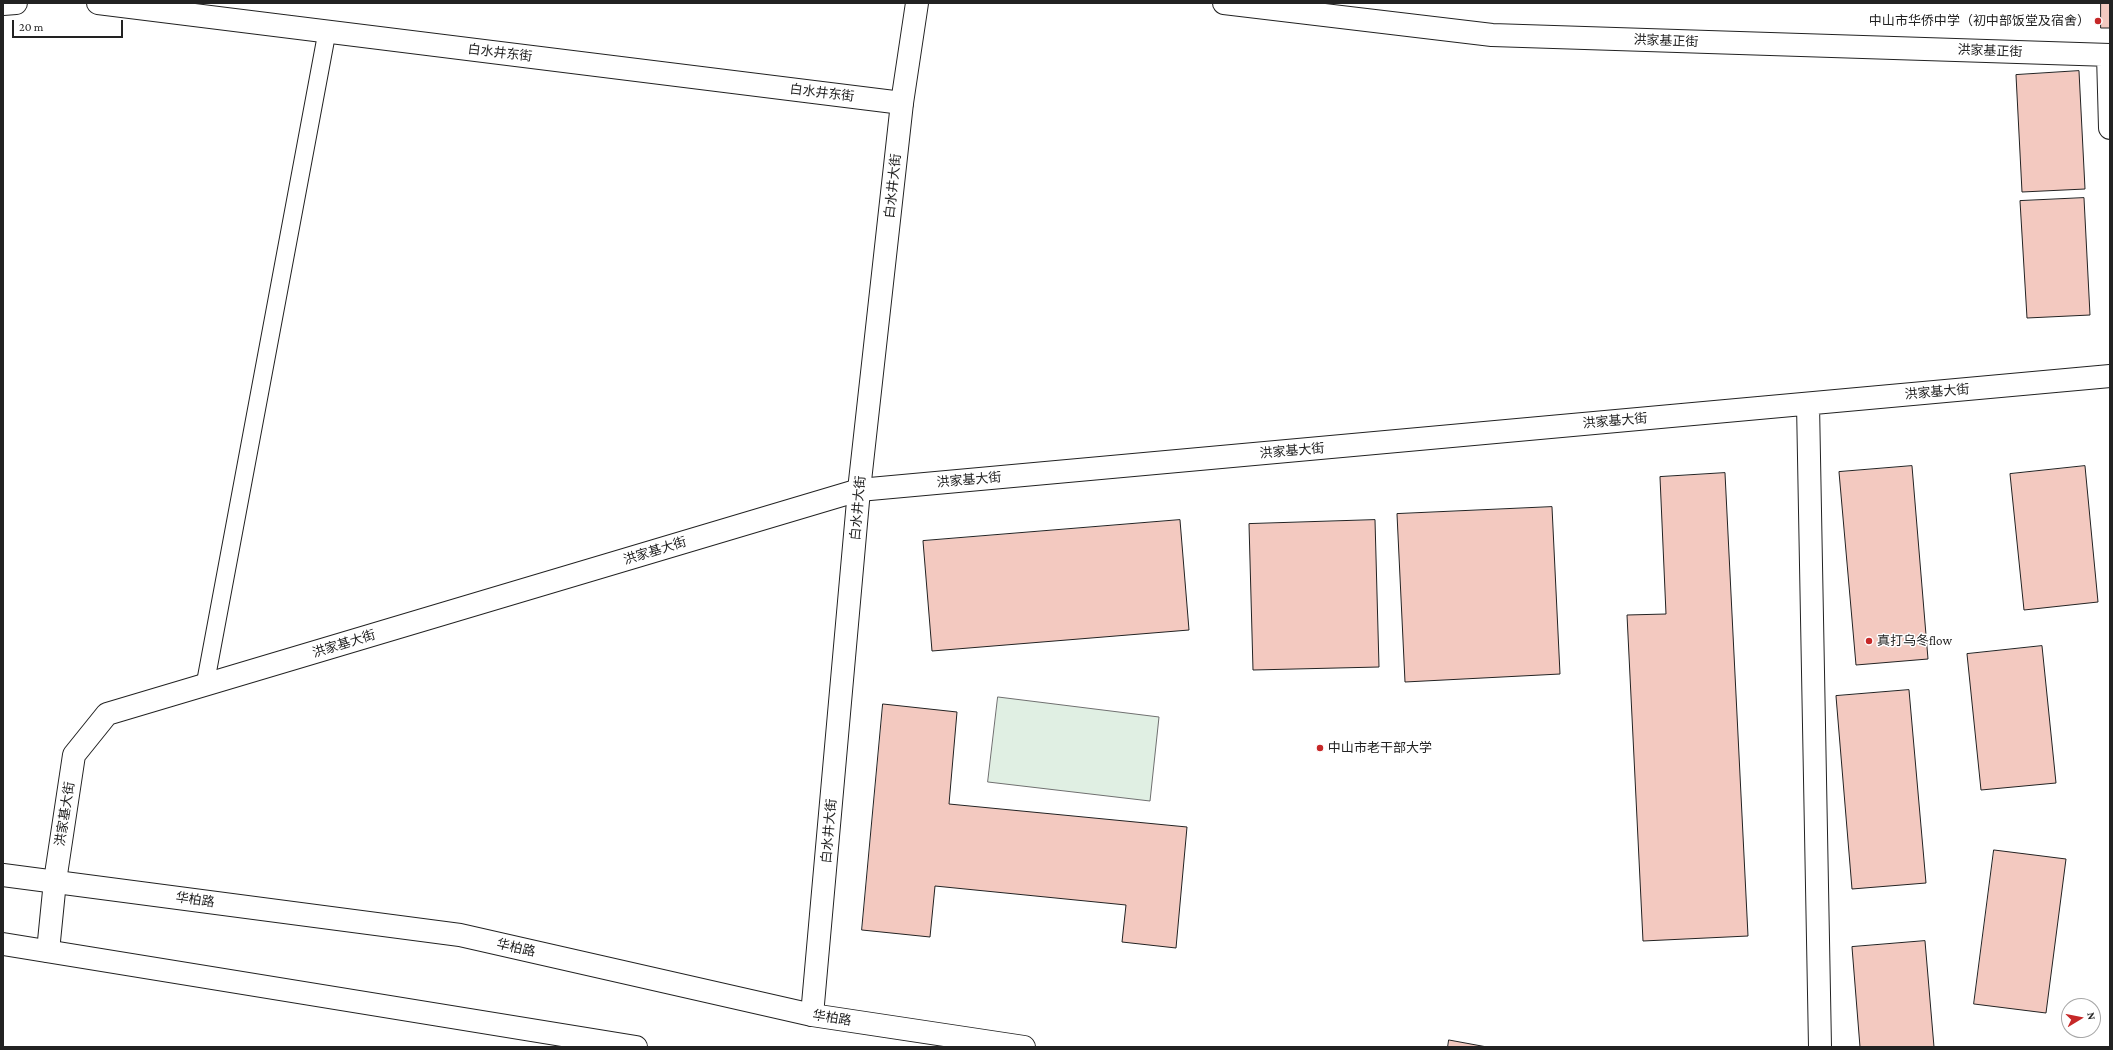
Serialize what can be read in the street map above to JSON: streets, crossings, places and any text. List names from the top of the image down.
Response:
{
  "streets": {
    "street": [
      "洪家基正街",
      "白水井东街",
      "白水井大街",
      "洪家基大街",
      "华柏路"
    ]
  },
  "crossings": [
    ["白水井东街", "白水井大街"],
    ["白水井大街", "洪家基大街"],
    ["白水井大街", "华柏路"],
    ["洪家基大街", "华柏路"]
  ],
  "places": ["中山市华侨中学（初中部饭堂及宿舍）", "真打乌冬flow", "中山市老干部大学"],
  "scale_bar": "20 m",
  "north": "right"
}
